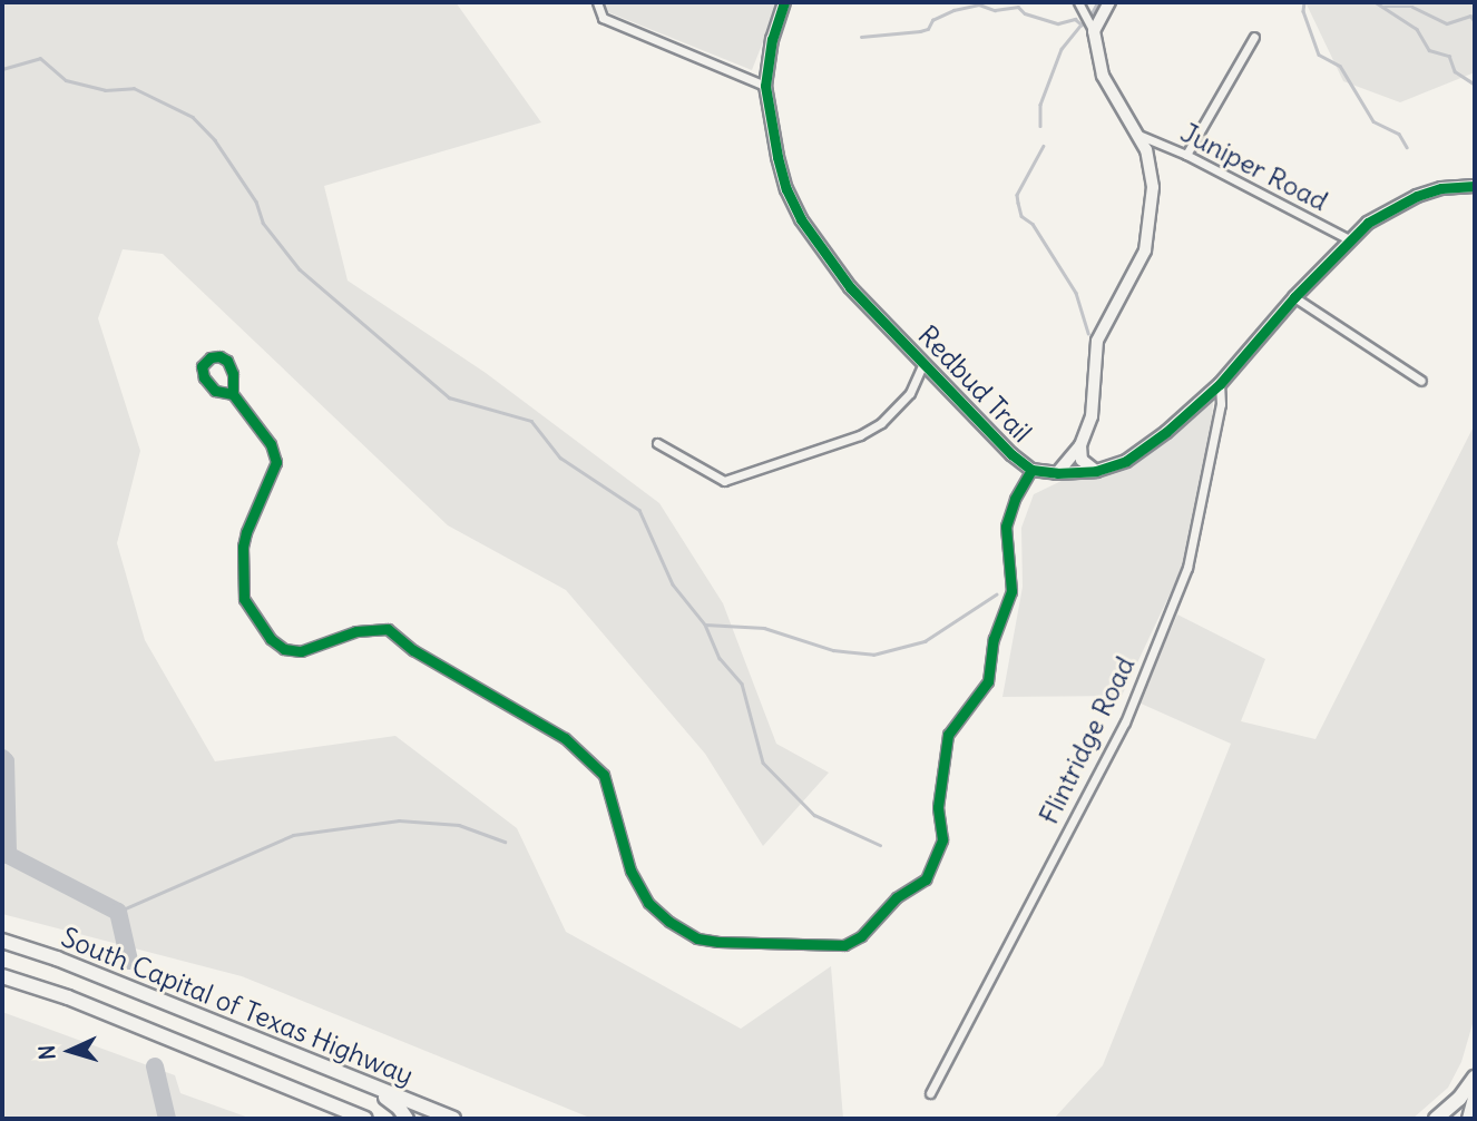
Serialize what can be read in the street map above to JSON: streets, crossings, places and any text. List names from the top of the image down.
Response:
{
  "streets": {
    "main road": ["South Capital of Texas Highway"],
    "street": ["Juniper Road", "Redbud Trail", "Flintridge Road"]
  },
  "crossings": [
    ["Juniper Road", "Redbud Trail"],
    ["Redbud Trail", "Flintridge Road"]
  ],
  "north": "left"
}
